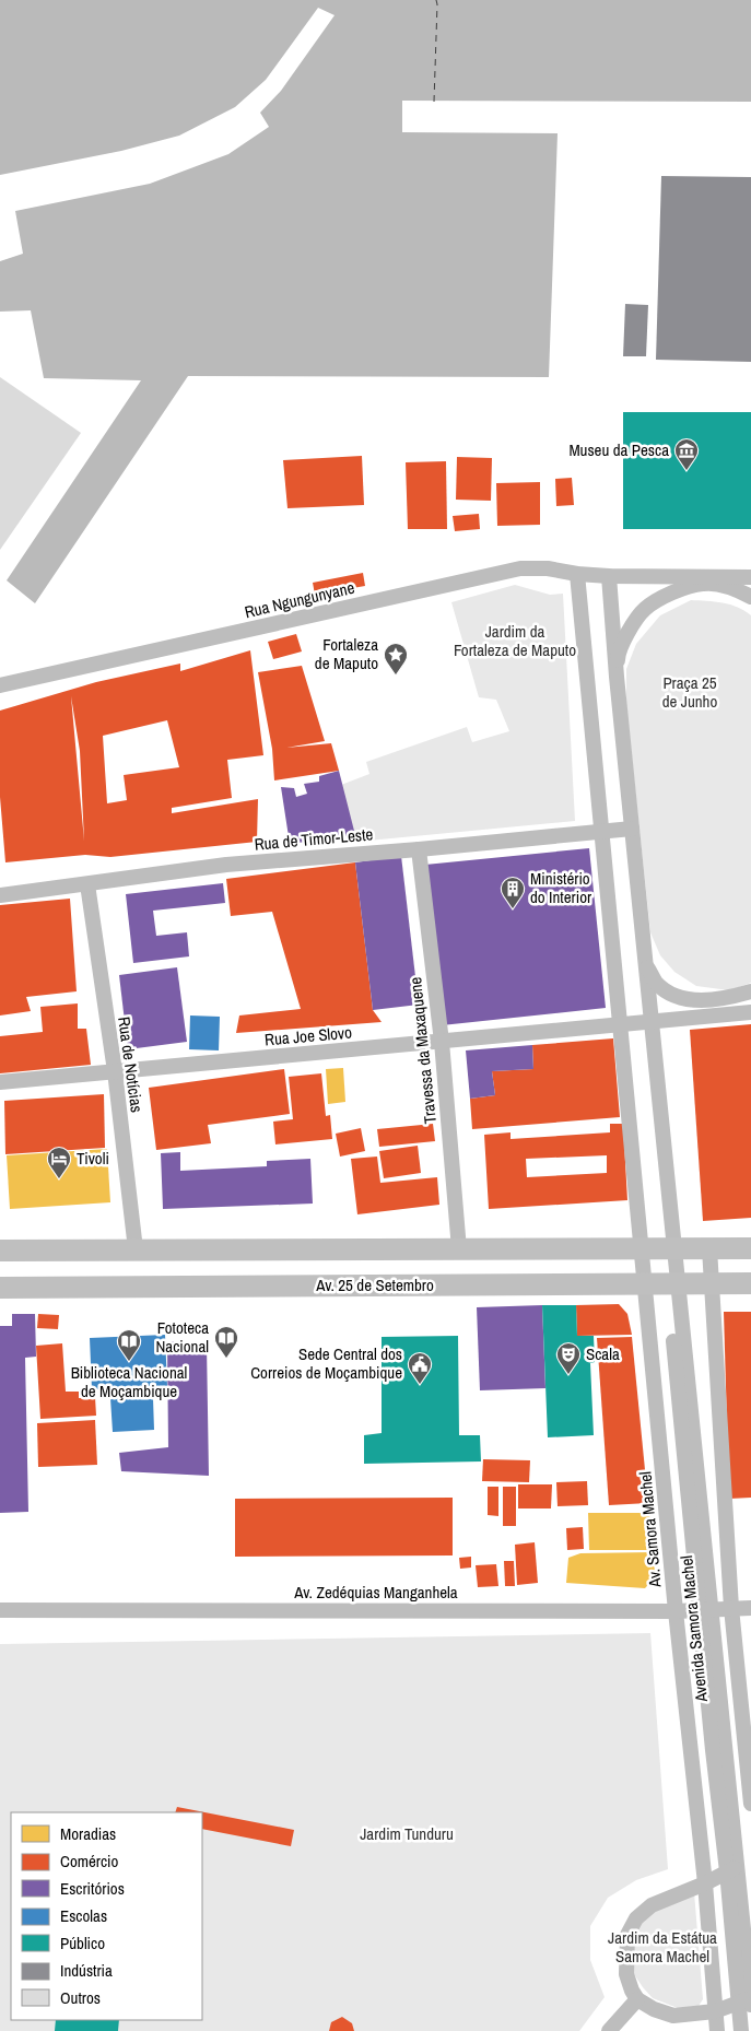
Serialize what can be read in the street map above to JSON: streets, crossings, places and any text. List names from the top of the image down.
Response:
{
  "streets": {
    "main road": ["Av. 25 de Setembro"],
    "street": [
      "Rua Ngungunyane",
      "Rua de Timor-Leste",
      "Rua Joe Slovo",
      "Travessa da Maxaquene",
      "Rua de Notícias",
      "Av. Samora Machel",
      "Av. Zedéquias Manganhela",
      "Avenida Samora Machel"
    ]
  },
  "crossings": [
    ["Rua Ngungunyane", "Av. Samora Machel"],
    ["Rua de Timor-Leste", "Travessa da Maxaquene"],
    ["Rua de Timor-Leste", "Rua de Notícias"],
    ["Rua de Timor-Leste", "Av. Samora Machel"],
    ["Rua Joe Slovo", "Travessa da Maxaquene"],
    ["Rua Joe Slovo", "Rua de Notícias"],
    ["Rua Joe Slovo", "Av. Samora Machel"],
    ["Av. 25 de Setembro", "Av. Samora Machel"],
    ["Av. 25 de Setembro", "Avenida Samora Machel"],
    ["Av. Samora Machel", "Av. Zedéquias Manganhela"],
    ["Av. Zedéquias Manganhela", "Avenida Samora Machel"]
  ],
  "parks": [
    "Jardim da Fortaleza de Maputo",
    "Praça 25 de Junho",
    "Jardim Tunduru",
    "Jardim da Estátua Samora Machel"
  ],
  "places": {
    "museum": ["Museu da Pesca"],
    "place": ["Fortaleza de Maputo"],
    "building": ["Ministério do Interior"],
    "hotel": ["Tivoli"],
    "library": ["Fototeca Nacional", "Biblioteca Nacional de Moçambique"],
    "theatre": ["Scala"],
    "public building": ["Sede Central dos Correios de Moçambique"]
  },
  "legend": [
    "Moradias",
    "Comércio",
    "Escritórios",
    "Escolas",
    "Público",
    "Indústria",
    "Outros"
  ]
}
